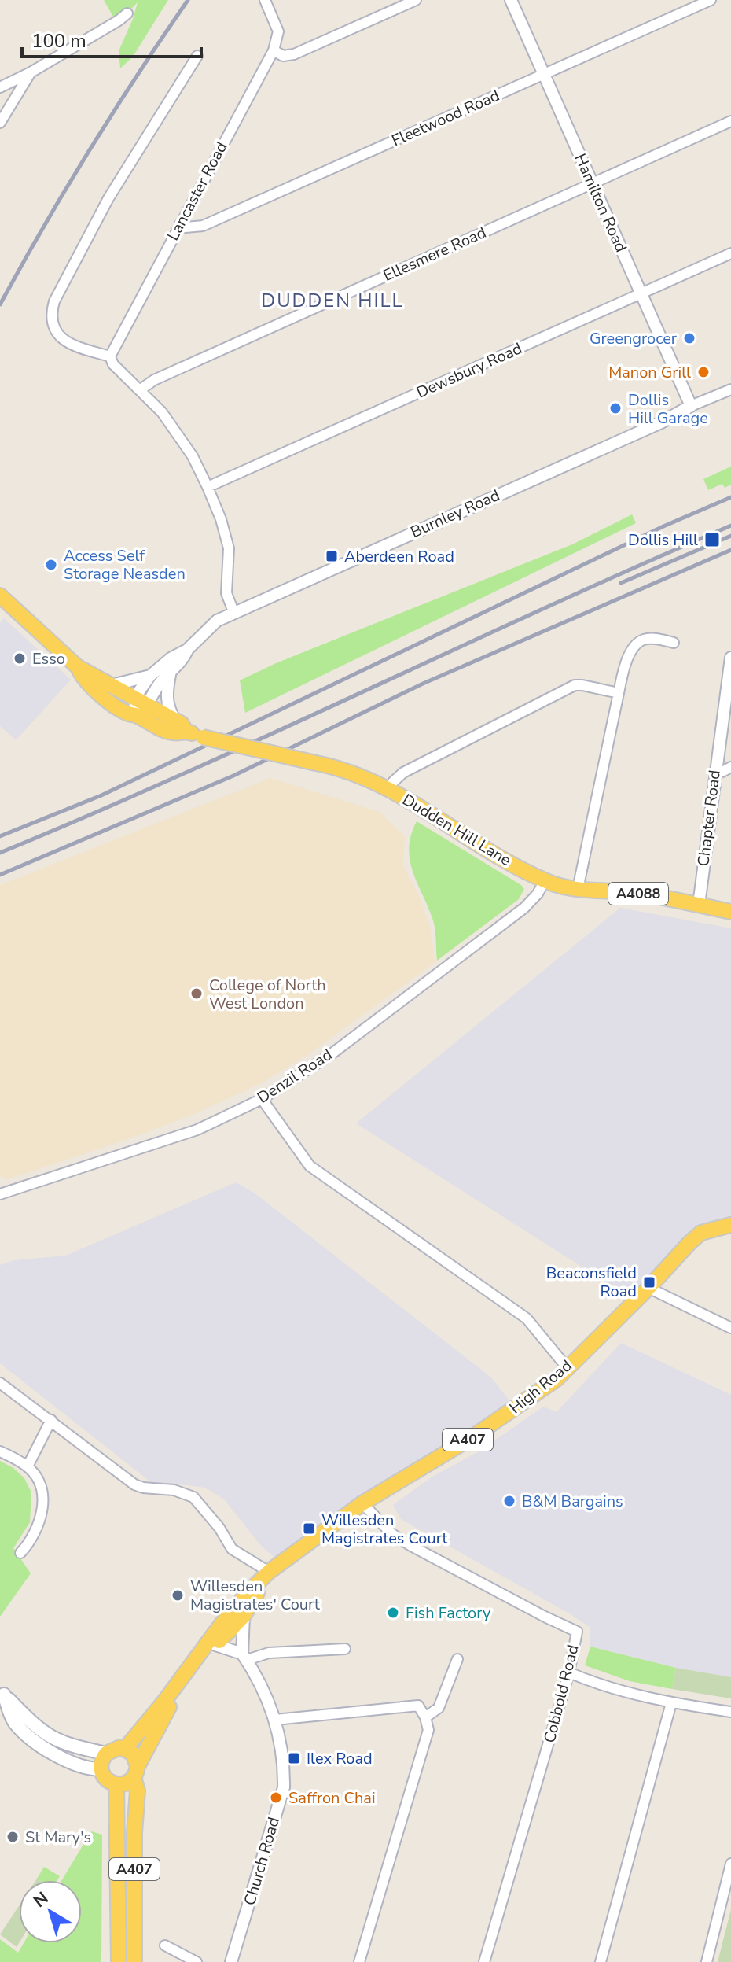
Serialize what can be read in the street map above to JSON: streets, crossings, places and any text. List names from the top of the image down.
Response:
{
  "streets": {
    "main road": [
      "Dudden Hill Lane",
      "A4088",
      "High Road",
      "A407"
    ],
    "street": [
      "Fleetwood Road",
      "Lancaster Road",
      "Hamilton Road",
      "Ellesmere Road",
      "Dewsbury Road",
      "Burnley Road",
      "Chapter Road",
      "Denzil Road",
      "Cobbold Road",
      "Church Road"
    ]
  },
  "crossings": [
    ["Fleetwood Road", "Lancaster Road"],
    ["Fleetwood Road", "Hamilton Road"],
    ["Hamilton Road", "Ellesmere Road"],
    ["Hamilton Road", "Dewsbury Road"],
    ["Hamilton Road", "Burnley Road"],
    ["Burnley Road", "Dudden Hill Lane"],
    ["Chapter Road", "Dudden Hill Lane"],
    ["Dudden Hill Lane", "Denzil Road"],
    ["High Road", "A407"],
    ["High Road", "Cobbold Road"],
    ["High Road", "Church Road"]
  ],
  "districts": ["DUDDEN HILL"],
  "places": {
    "other": [
      "Greengrocer",
      "Manon Grill",
      "Dollis Hill Garage",
      "Access Self Storage Neasden",
      "Esso",
      "College of North West London",
      "B&M Bargains",
      "Willesden Magistrates' Court",
      "Fish Factory",
      "Saffron Chai",
      "St Mary's"
    ],
    "transit": [
      "Dollis Hill",
      "Aberdeen Road",
      "Beaconsfield Road",
      "Willesden Magistrates Court",
      "Ilex Road"
    ]
  },
  "scale_bar": "100 m",
  "north": "top left"
}
